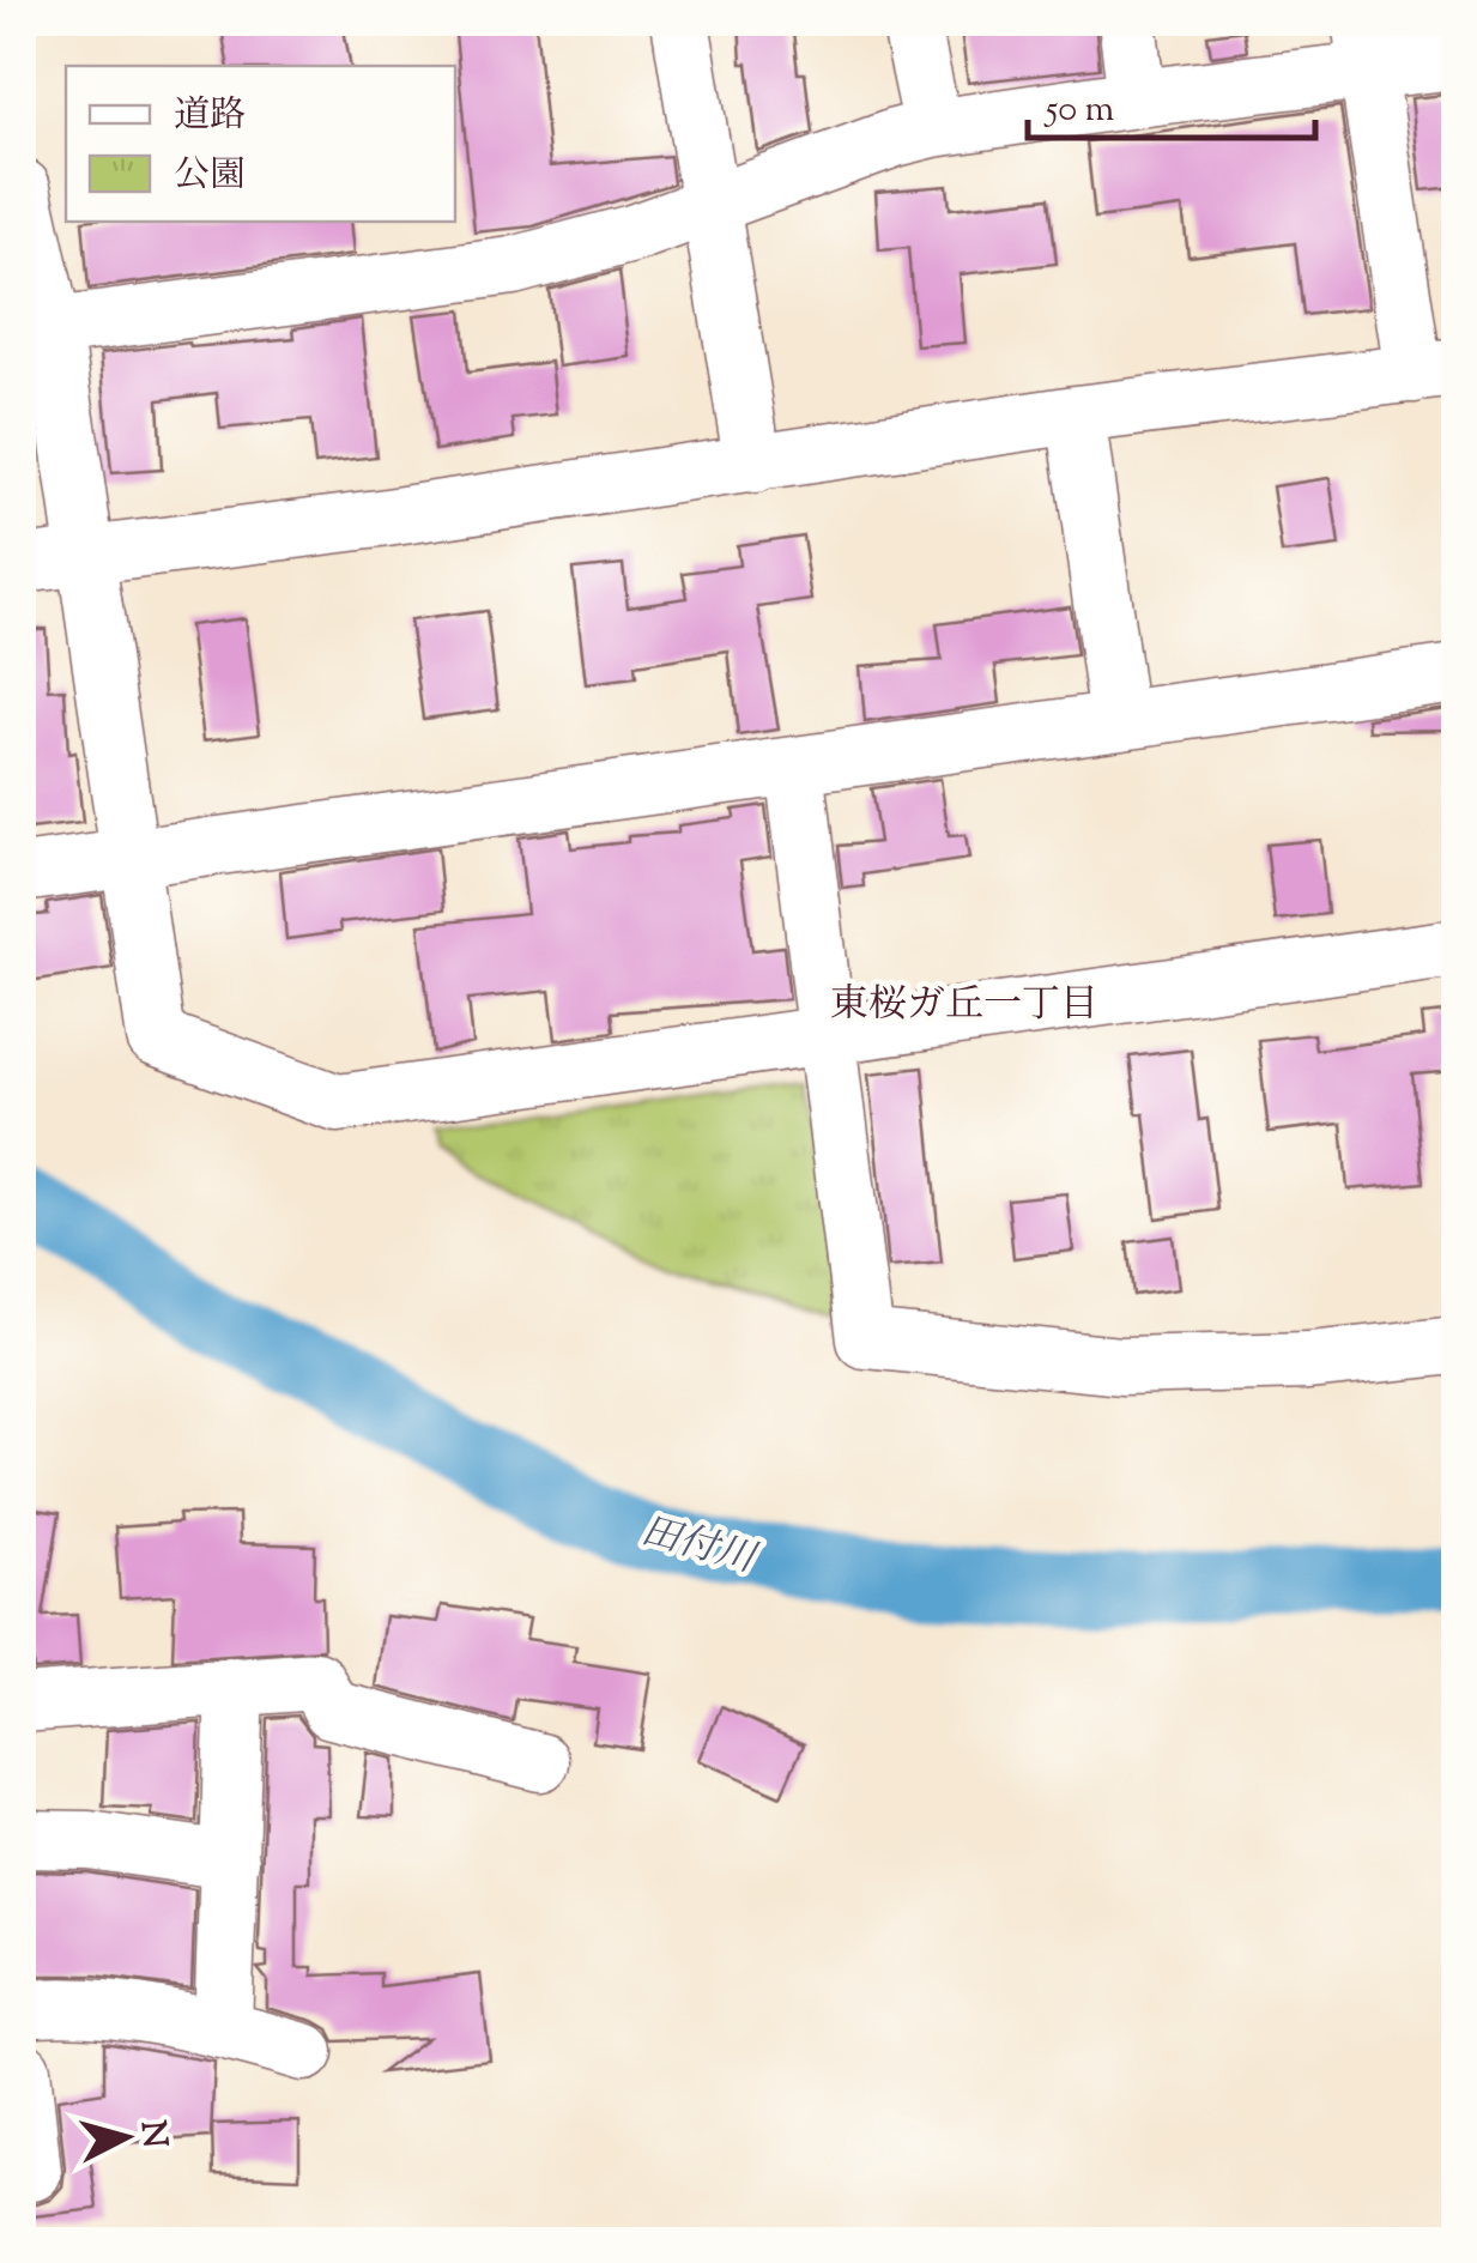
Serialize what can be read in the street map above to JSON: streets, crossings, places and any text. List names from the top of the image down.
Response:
{
  "districts": ["東桜ガ丘一丁目"],
  "water": ["田付川"],
  "legend": ["道路", "公園"],
  "scale_bar": "50 m",
  "north": "right"
}
